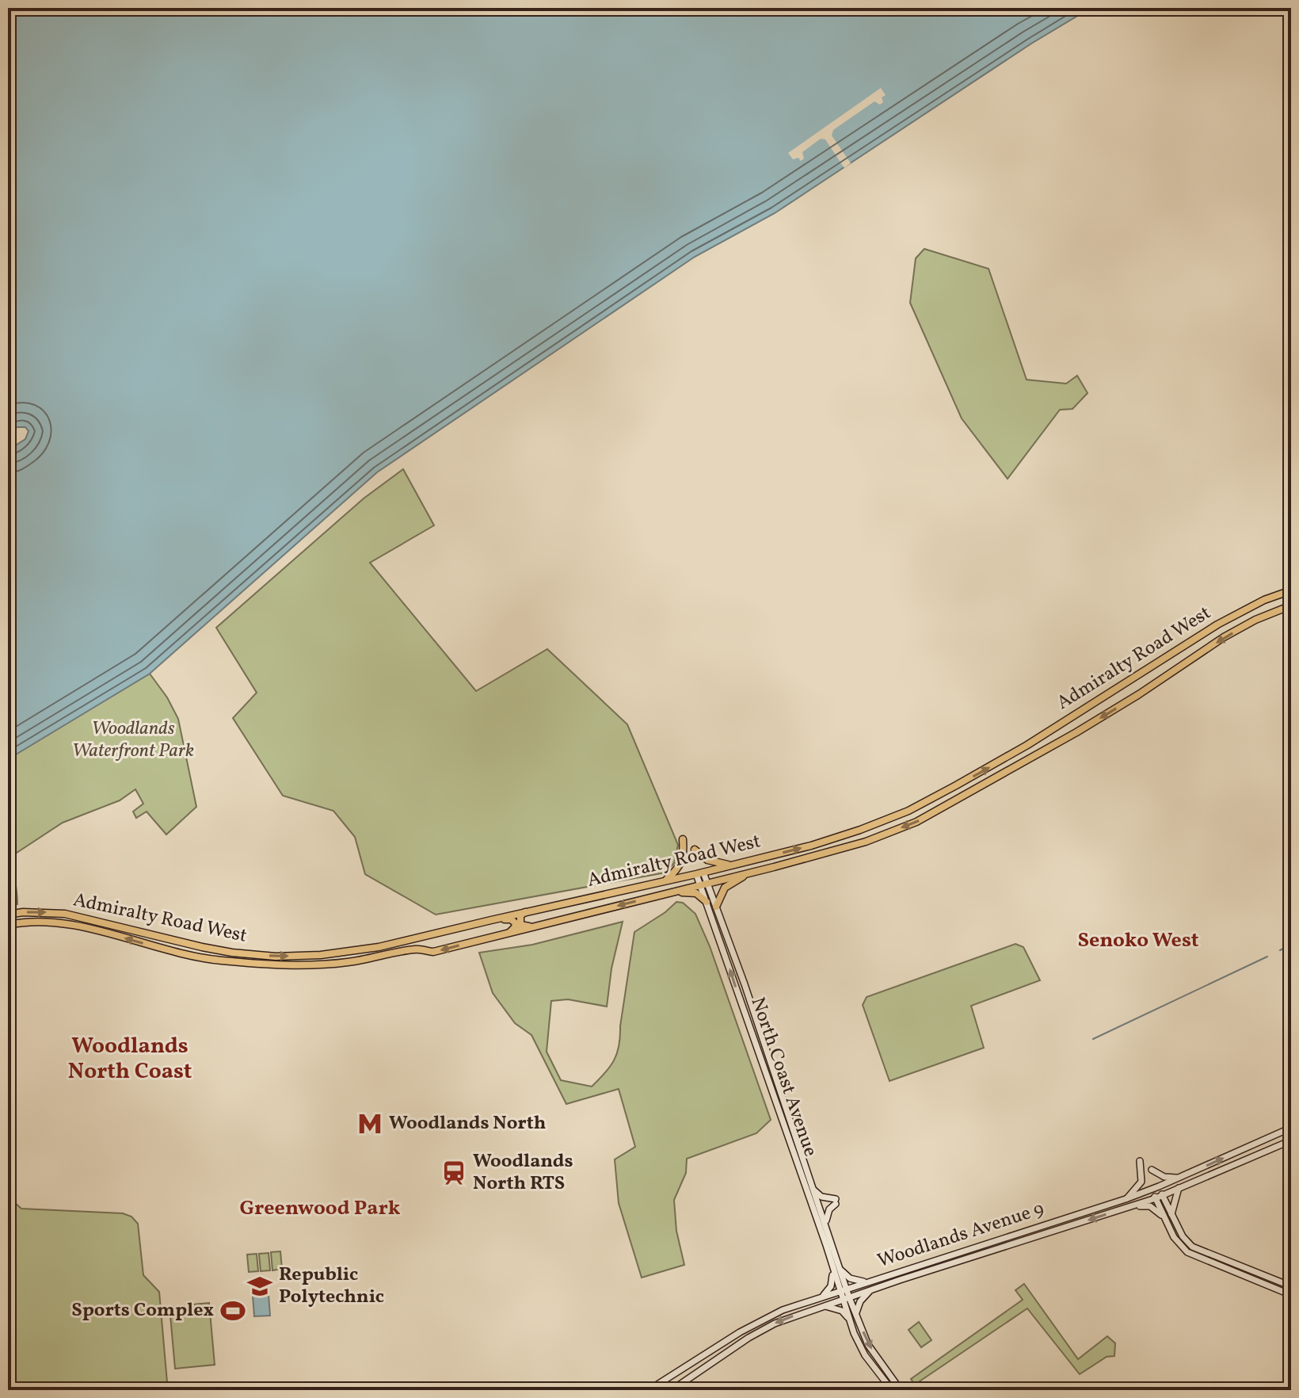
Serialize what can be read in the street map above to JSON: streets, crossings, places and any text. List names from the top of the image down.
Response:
{
  "streets": {
    "main road": ["Admiralty Road West", "North Coast Avenue", "Woodlands Avenue 9"]
  },
  "crossings": [
    ["Admiralty Road West", "North Coast Avenue"],
    ["North Coast Avenue", "Woodlands Avenue 9"]
  ],
  "districts": ["Senoko West", "Woodlands North Coast", "Greenwood Park"],
  "parks": ["Woodlands Waterfront Park"],
  "places": {
    "metro station": ["Woodlands North"],
    "station": ["Woodlands North RTS"],
    "school or university": ["Republic Polytechnic"],
    "sports": ["Sports Complex"]
  }
}
